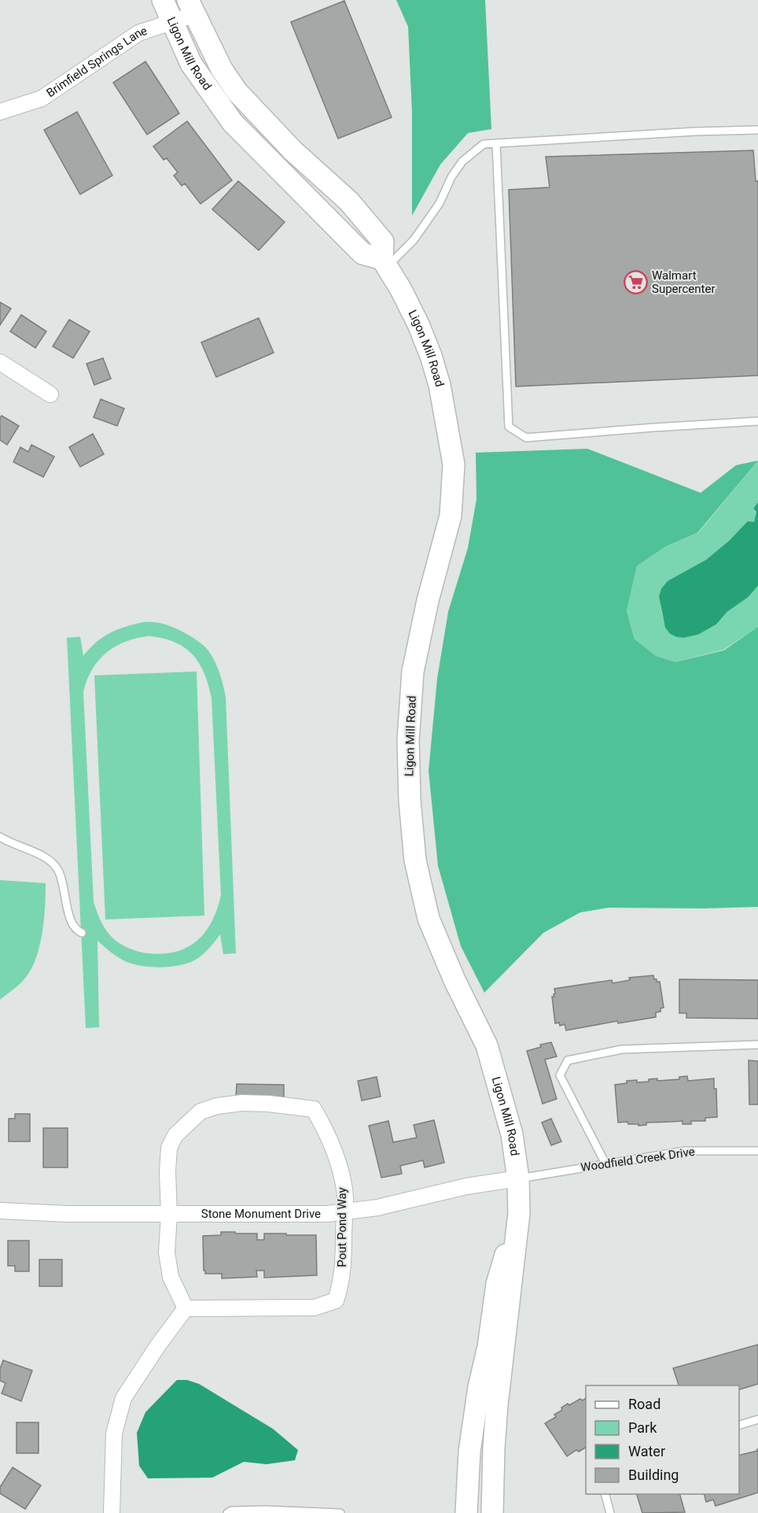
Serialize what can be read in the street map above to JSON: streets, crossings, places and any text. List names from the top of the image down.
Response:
{
  "streets": {
    "main road": ["Ligon Mill Road"],
    "street": ["Brimfield Springs Lane", "Stone Monument Drive", "Pout Pond Way"],
    "lane": ["Woodfield Creek Drive"]
  },
  "crossings": [
    ["Ligon Mill Road", "Brimfield Springs Lane"],
    ["Ligon Mill Road", "Woodfield Creek Drive"],
    ["Ligon Mill Road", "Stone Monument Drive"],
    ["Woodfield Creek Drive", "Stone Monument Drive"],
    ["Stone Monument Drive", "Pout Pond Way"]
  ],
  "places": {
    "supermarket": ["Walmart Supercenter"]
  },
  "legend": [
    "Road",
    "Park",
    "Water",
    "Building"
  ]
}
